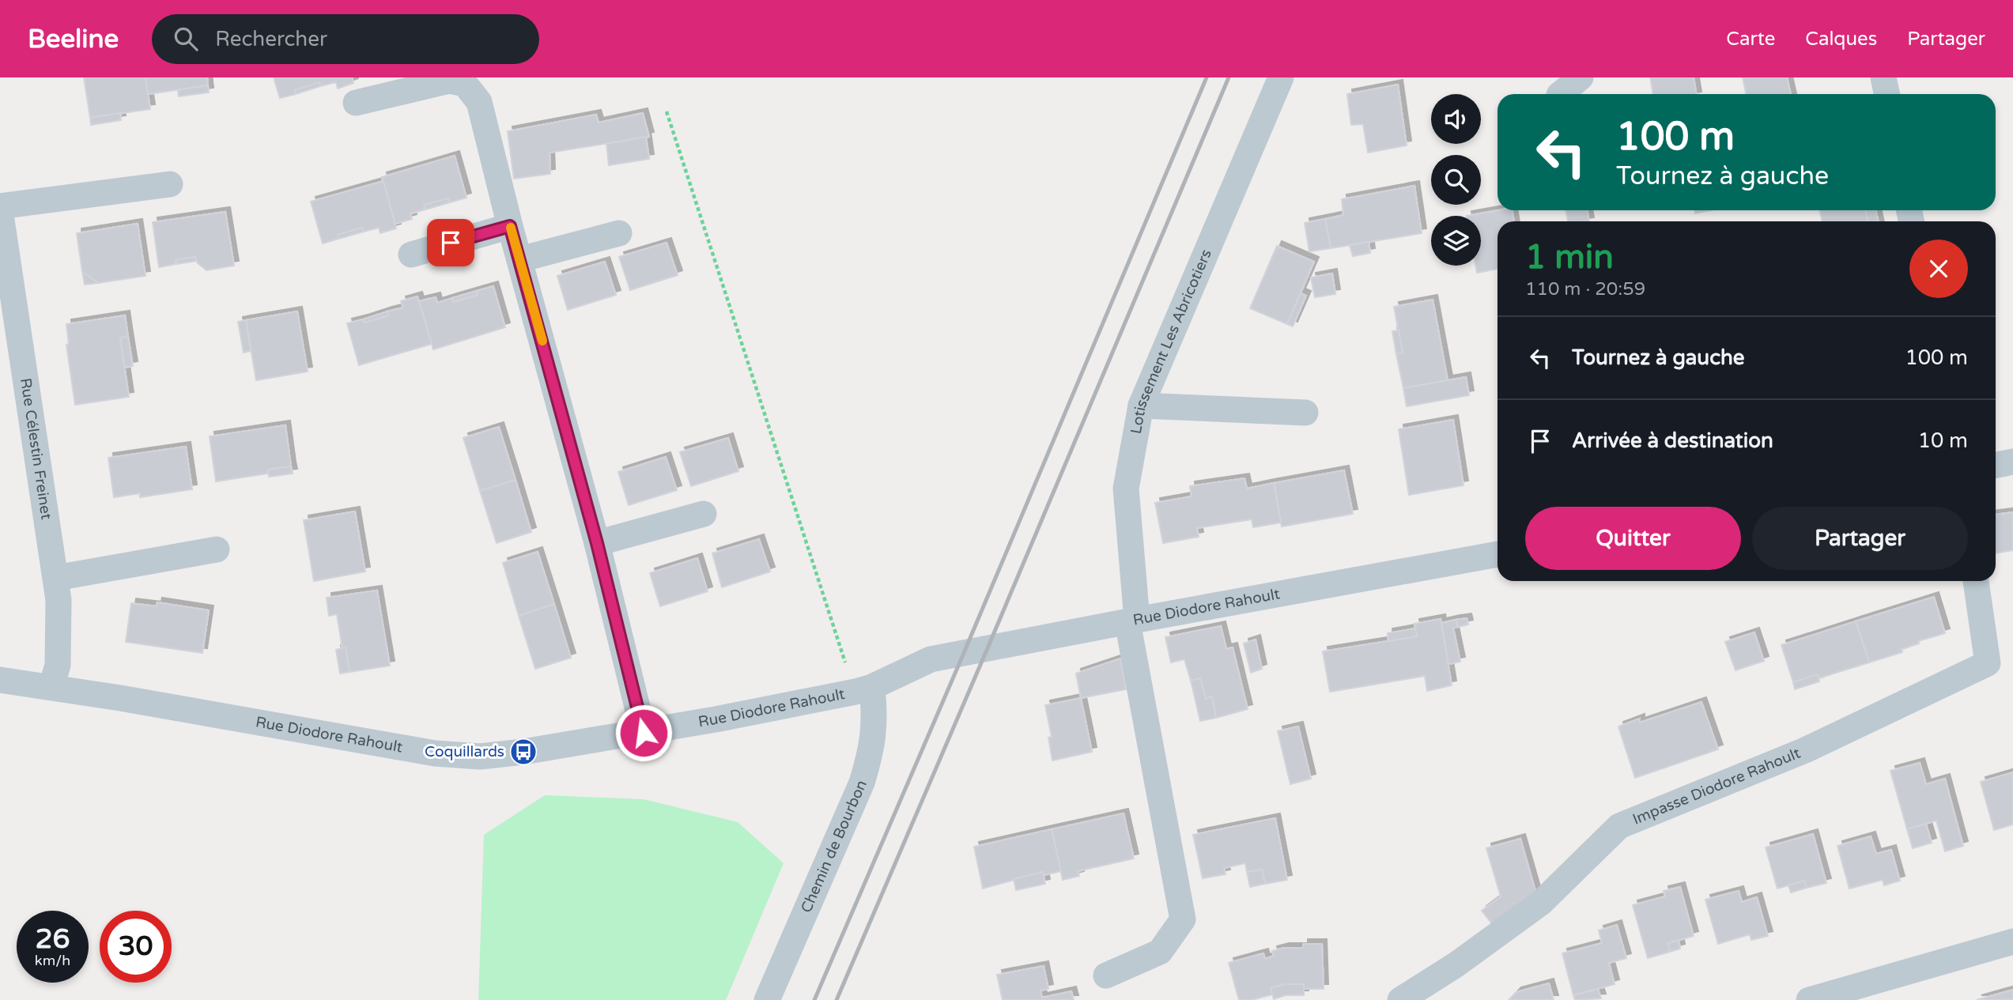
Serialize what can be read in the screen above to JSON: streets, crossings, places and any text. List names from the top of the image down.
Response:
{
  "streets": {
    "street": [
      "Lotissement Les Abricotiers",
      "Rue Célestin Freinet",
      "Rue Diodore Rahoult",
      "Impasse Diodore Rahoult",
      "Chemin de Bourbon"
    ]
  },
  "crossings": [
    ["Lotissement Les Abricotiers", "Rue Diodore Rahoult"],
    ["Rue Célestin Freinet", "Rue Diodore Rahoult"],
    ["Rue Diodore Rahoult", "Chemin de Bourbon"]
  ],
  "places": {
    "bus stop": ["Coquillards"]
  },
  "page": {
    "header": "Beeline",
    "search": "Rechercher",
    "nav": ["Carte", "Calques", "Partager"],
    "turn": ["100 m", "Tournez à gauche"],
    "heading": ["1 min", "110 m · 20:59"],
    "list": [
      {
        "name": "Tournez à gauche",
        "value": "100 m"
      },
      {
        "name": "Arrivée à destination",
        "value": "10 m"
      }
    ],
    "buttons": ["Quitter", "Partager"],
    "speed": "26 km/h",
    "limit": "30"
  }
}
